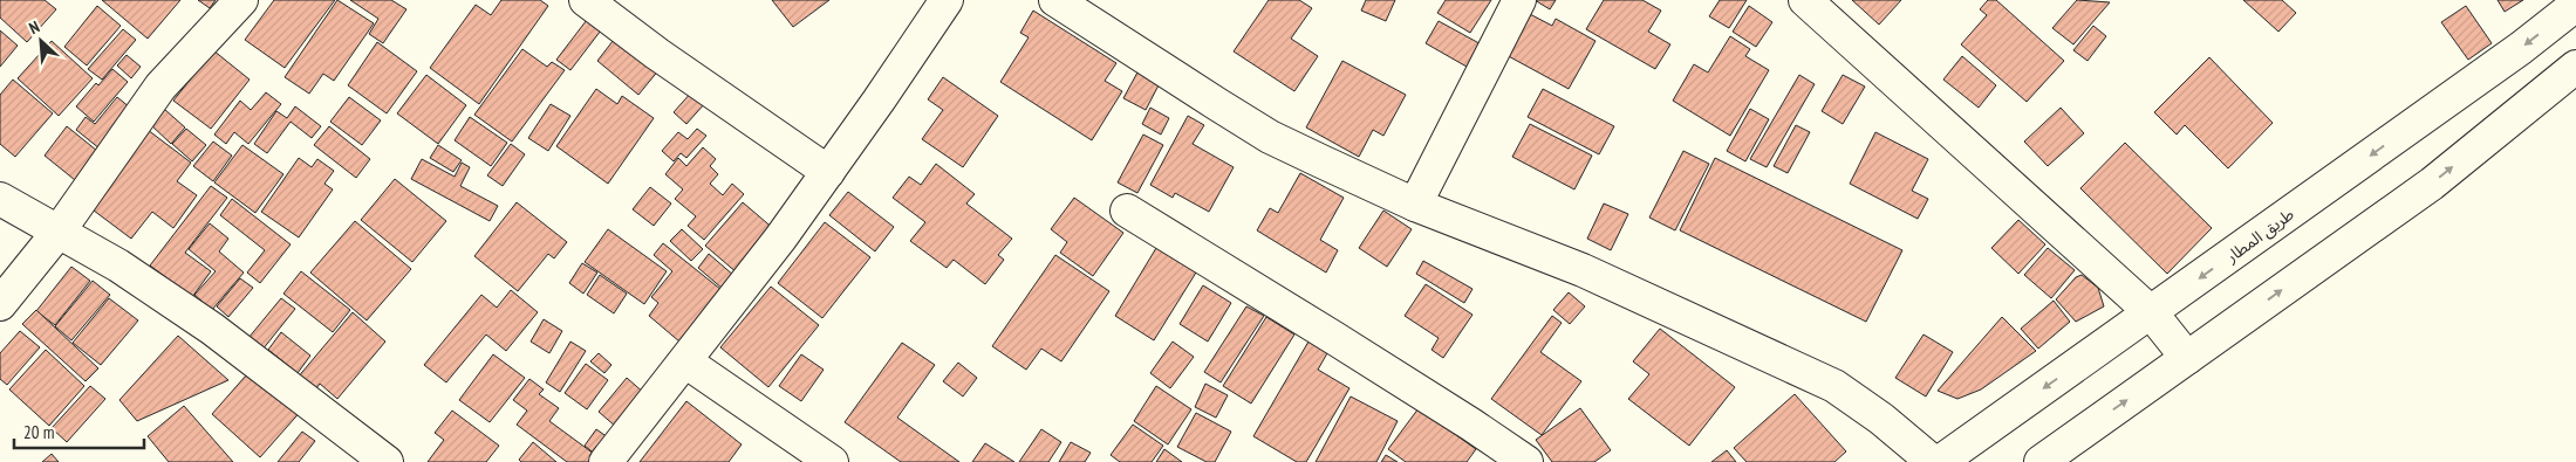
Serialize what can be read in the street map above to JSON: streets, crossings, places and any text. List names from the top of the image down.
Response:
{
  "streets": {
    "street": ["طريق المطار"]
  },
  "scale_bar": "20 m",
  "north": "top left"
}
